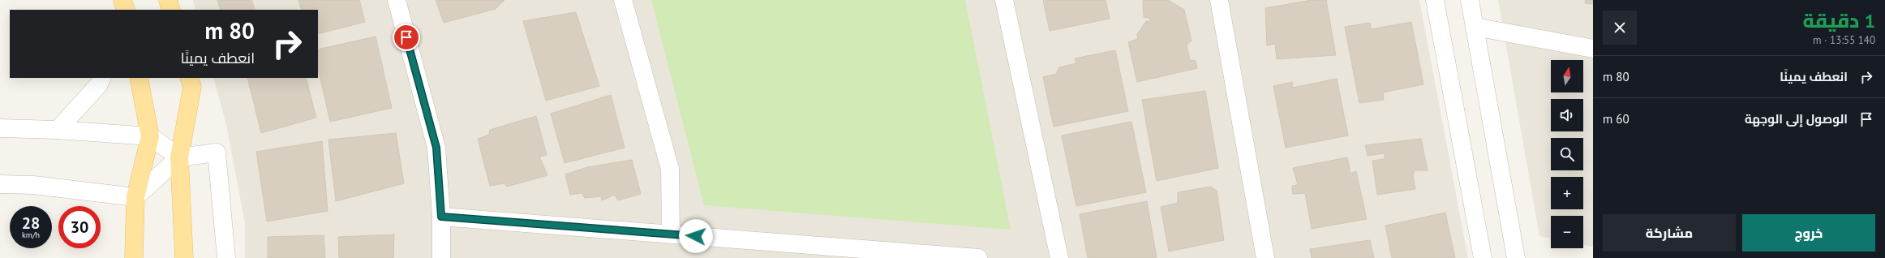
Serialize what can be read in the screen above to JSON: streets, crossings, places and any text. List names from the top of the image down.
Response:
{
  "north": "top",
  "page": {
    "heading": ["1 دقيقة", "140 m · 13:55"],
    "turn": ["80 m", "انعطف يمينًا"],
    "list": [
      {
        "name": "انعطف يمينًا",
        "value": "80 m"
      },
      {
        "name": "الوصول إلى الوجهة",
        "value": "60 m"
      }
    ],
    "map_buttons": ["+", "−"],
    "speed": "28 km/h",
    "limit": "30",
    "buttons": ["خروج", "مشاركة"]
  }
}
